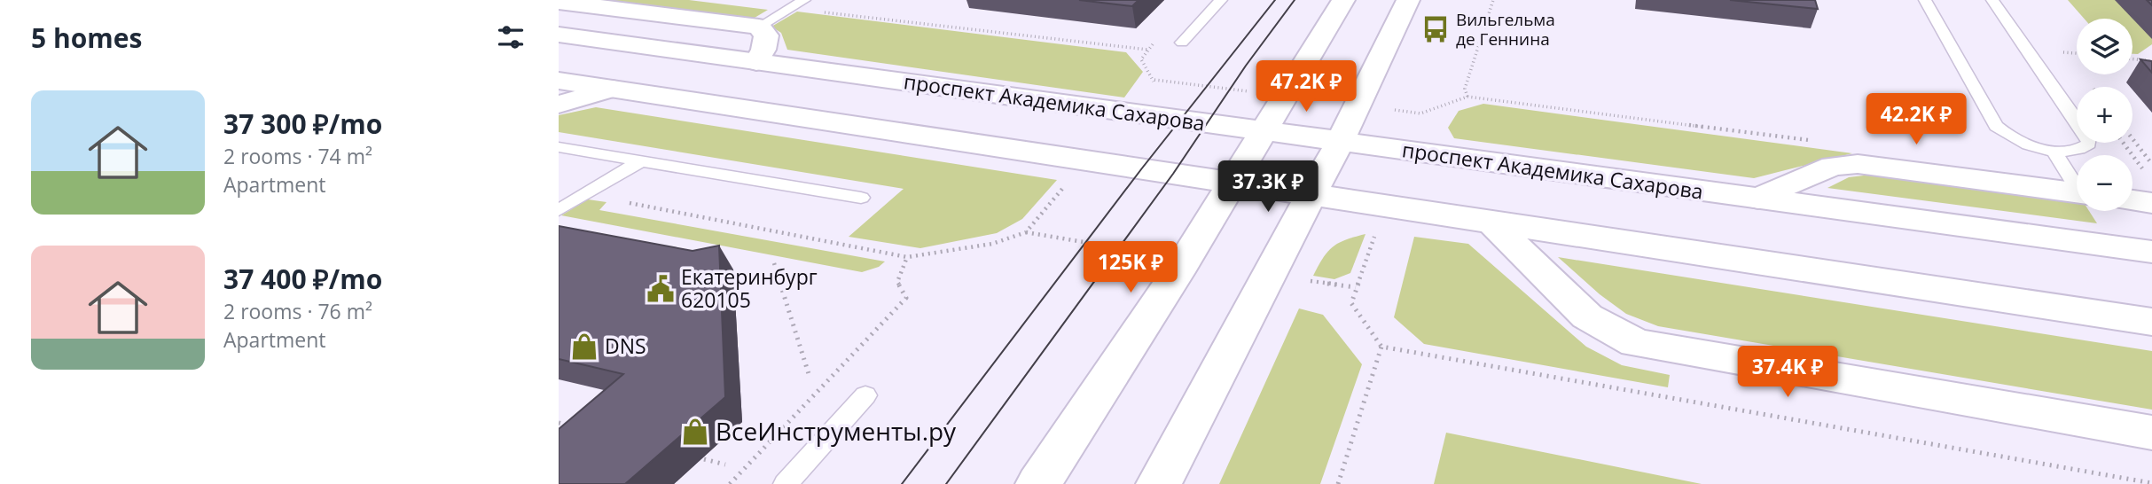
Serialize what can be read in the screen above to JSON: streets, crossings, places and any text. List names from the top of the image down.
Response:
{
  "streets": {
    "street": ["проспект Академика Сахарова"]
  },
  "places": {
    "bus stop": ["Вильгельма де Геннина"],
    "public building": ["Екатеринбург 620105"],
    "shop": ["DNS", "ВсеИнструменты.ру"]
  },
  "page": {
    "heading": "5 homes",
    "map_buttons": ["+", "−"],
    "price": [
      "47.2K ₽",
      "42.2K ₽",
      "37.3K ₽",
      "125K ₽",
      "37.4K ₽"
    ],
    "list": [
      {
        "name": "37 300 ₽/mo",
        "note": "2 rooms · 74 m² · Apartment"
      },
      {
        "name": "37 400 ₽/mo",
        "note": "2 rooms · 76 m² · Apartment"
      }
    ]
  }
}
